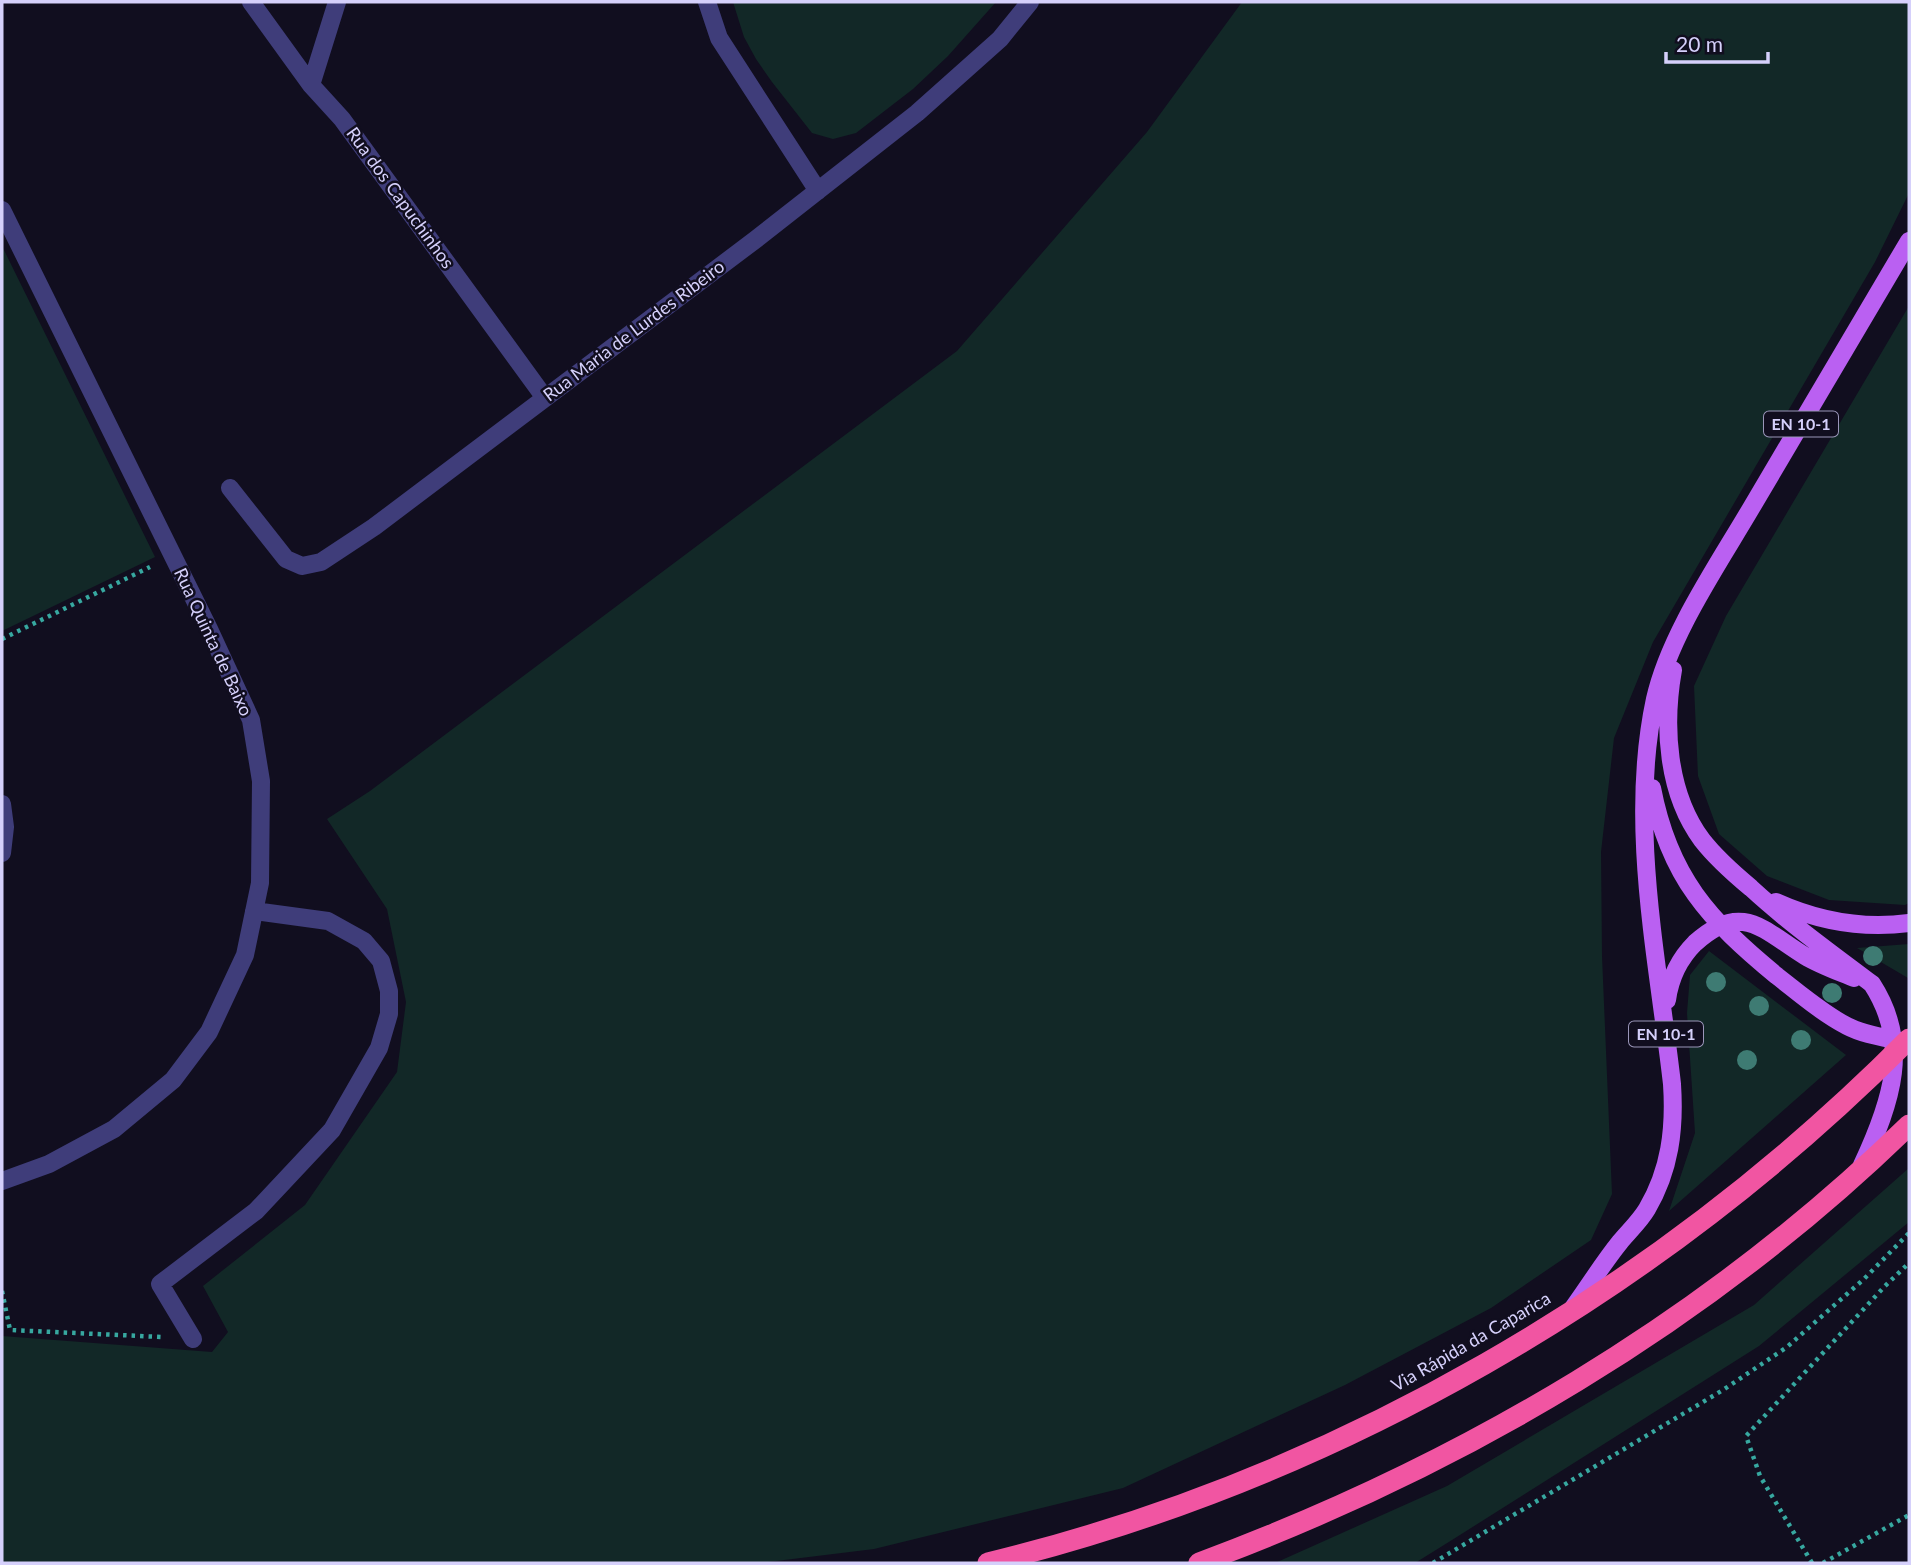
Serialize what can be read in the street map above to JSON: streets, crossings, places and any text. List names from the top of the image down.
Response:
{
  "streets": {
    "highway": ["Via Rápida da Caparica"],
    "main road": ["EN 10-1"],
    "street": ["Rua dos Capuchinhos", "Rua Maria de Lurdes Ribeiro", "Rua Quinta de Baixo"]
  },
  "crossings": [
    ["Rua dos Capuchinhos", "Rua Maria de Lurdes Ribeiro"],
    ["EN 10-1", "Via Rápida da Caparica"]
  ],
  "scale_bar": "20 m"
}
